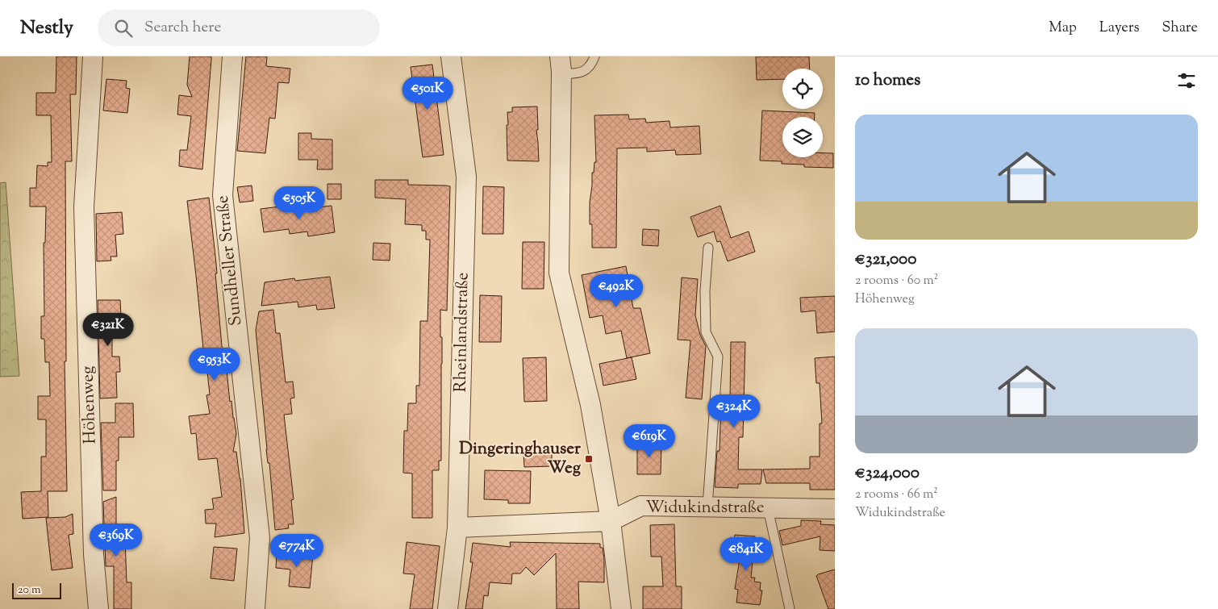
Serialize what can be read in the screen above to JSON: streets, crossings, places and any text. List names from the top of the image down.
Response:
{
  "streets": {
    "street": [
      "Sundheller Straße",
      "Rheinlandstraße",
      "Höhenweg",
      "Widukindstraße"
    ]
  },
  "crossings": [
    ["Rheinlandstraße", "Widukindstraße"]
  ],
  "places": {
    "transit": ["Dingeringhauser Weg"]
  },
  "scale_bar": "20 m",
  "page": {
    "header": "Nestly",
    "search": "Search here",
    "nav": ["Map", "Layers", "Share"],
    "heading": "10 homes",
    "price": [
      "€501K",
      "€505K",
      "€492K",
      "€321K",
      "€953K",
      "€324K",
      "€619K",
      "€369K",
      "€774K",
      "€841K"
    ],
    "list": [
      {
        "name": "€321,000",
        "note": "2 rooms · 60 m² · Höhenweg"
      },
      {
        "name": "€324,000",
        "note": "2 rooms · 66 m² · Widukindstraße"
      }
    ],
    "scale": "20 m"
  }
}
